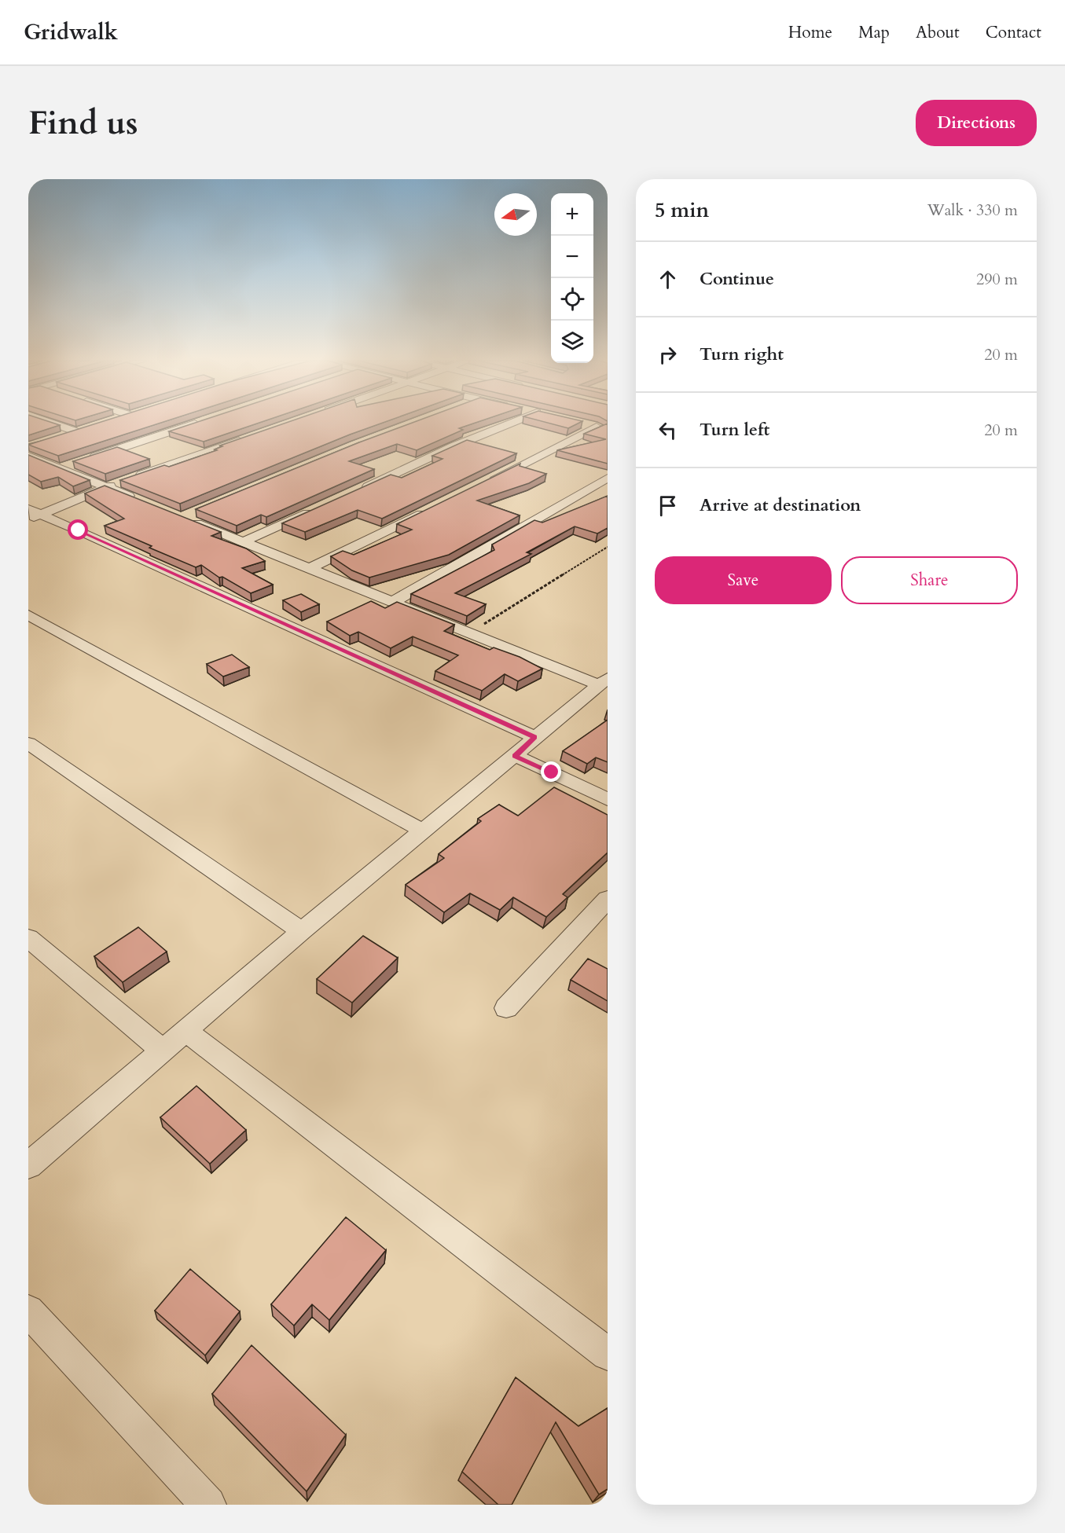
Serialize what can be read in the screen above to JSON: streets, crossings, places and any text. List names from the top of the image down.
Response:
{
  "north": "left",
  "page": {
    "header": "Gridwalk",
    "nav": [
      "Home",
      "Map",
      "About",
      "Contact"
    ],
    "buttons": [
      "Directions",
      ["Save", "Share"]
    ],
    "title": "Find us",
    "heading": ["5 min", "Walk · 330 m"],
    "map_buttons": ["+", "−"],
    "list": [
      ["Continue", "290 m"],
      ["Turn right", "20 m"],
      ["Turn left", "20 m"],
      "Arrive at destination"
    ]
  }
}
